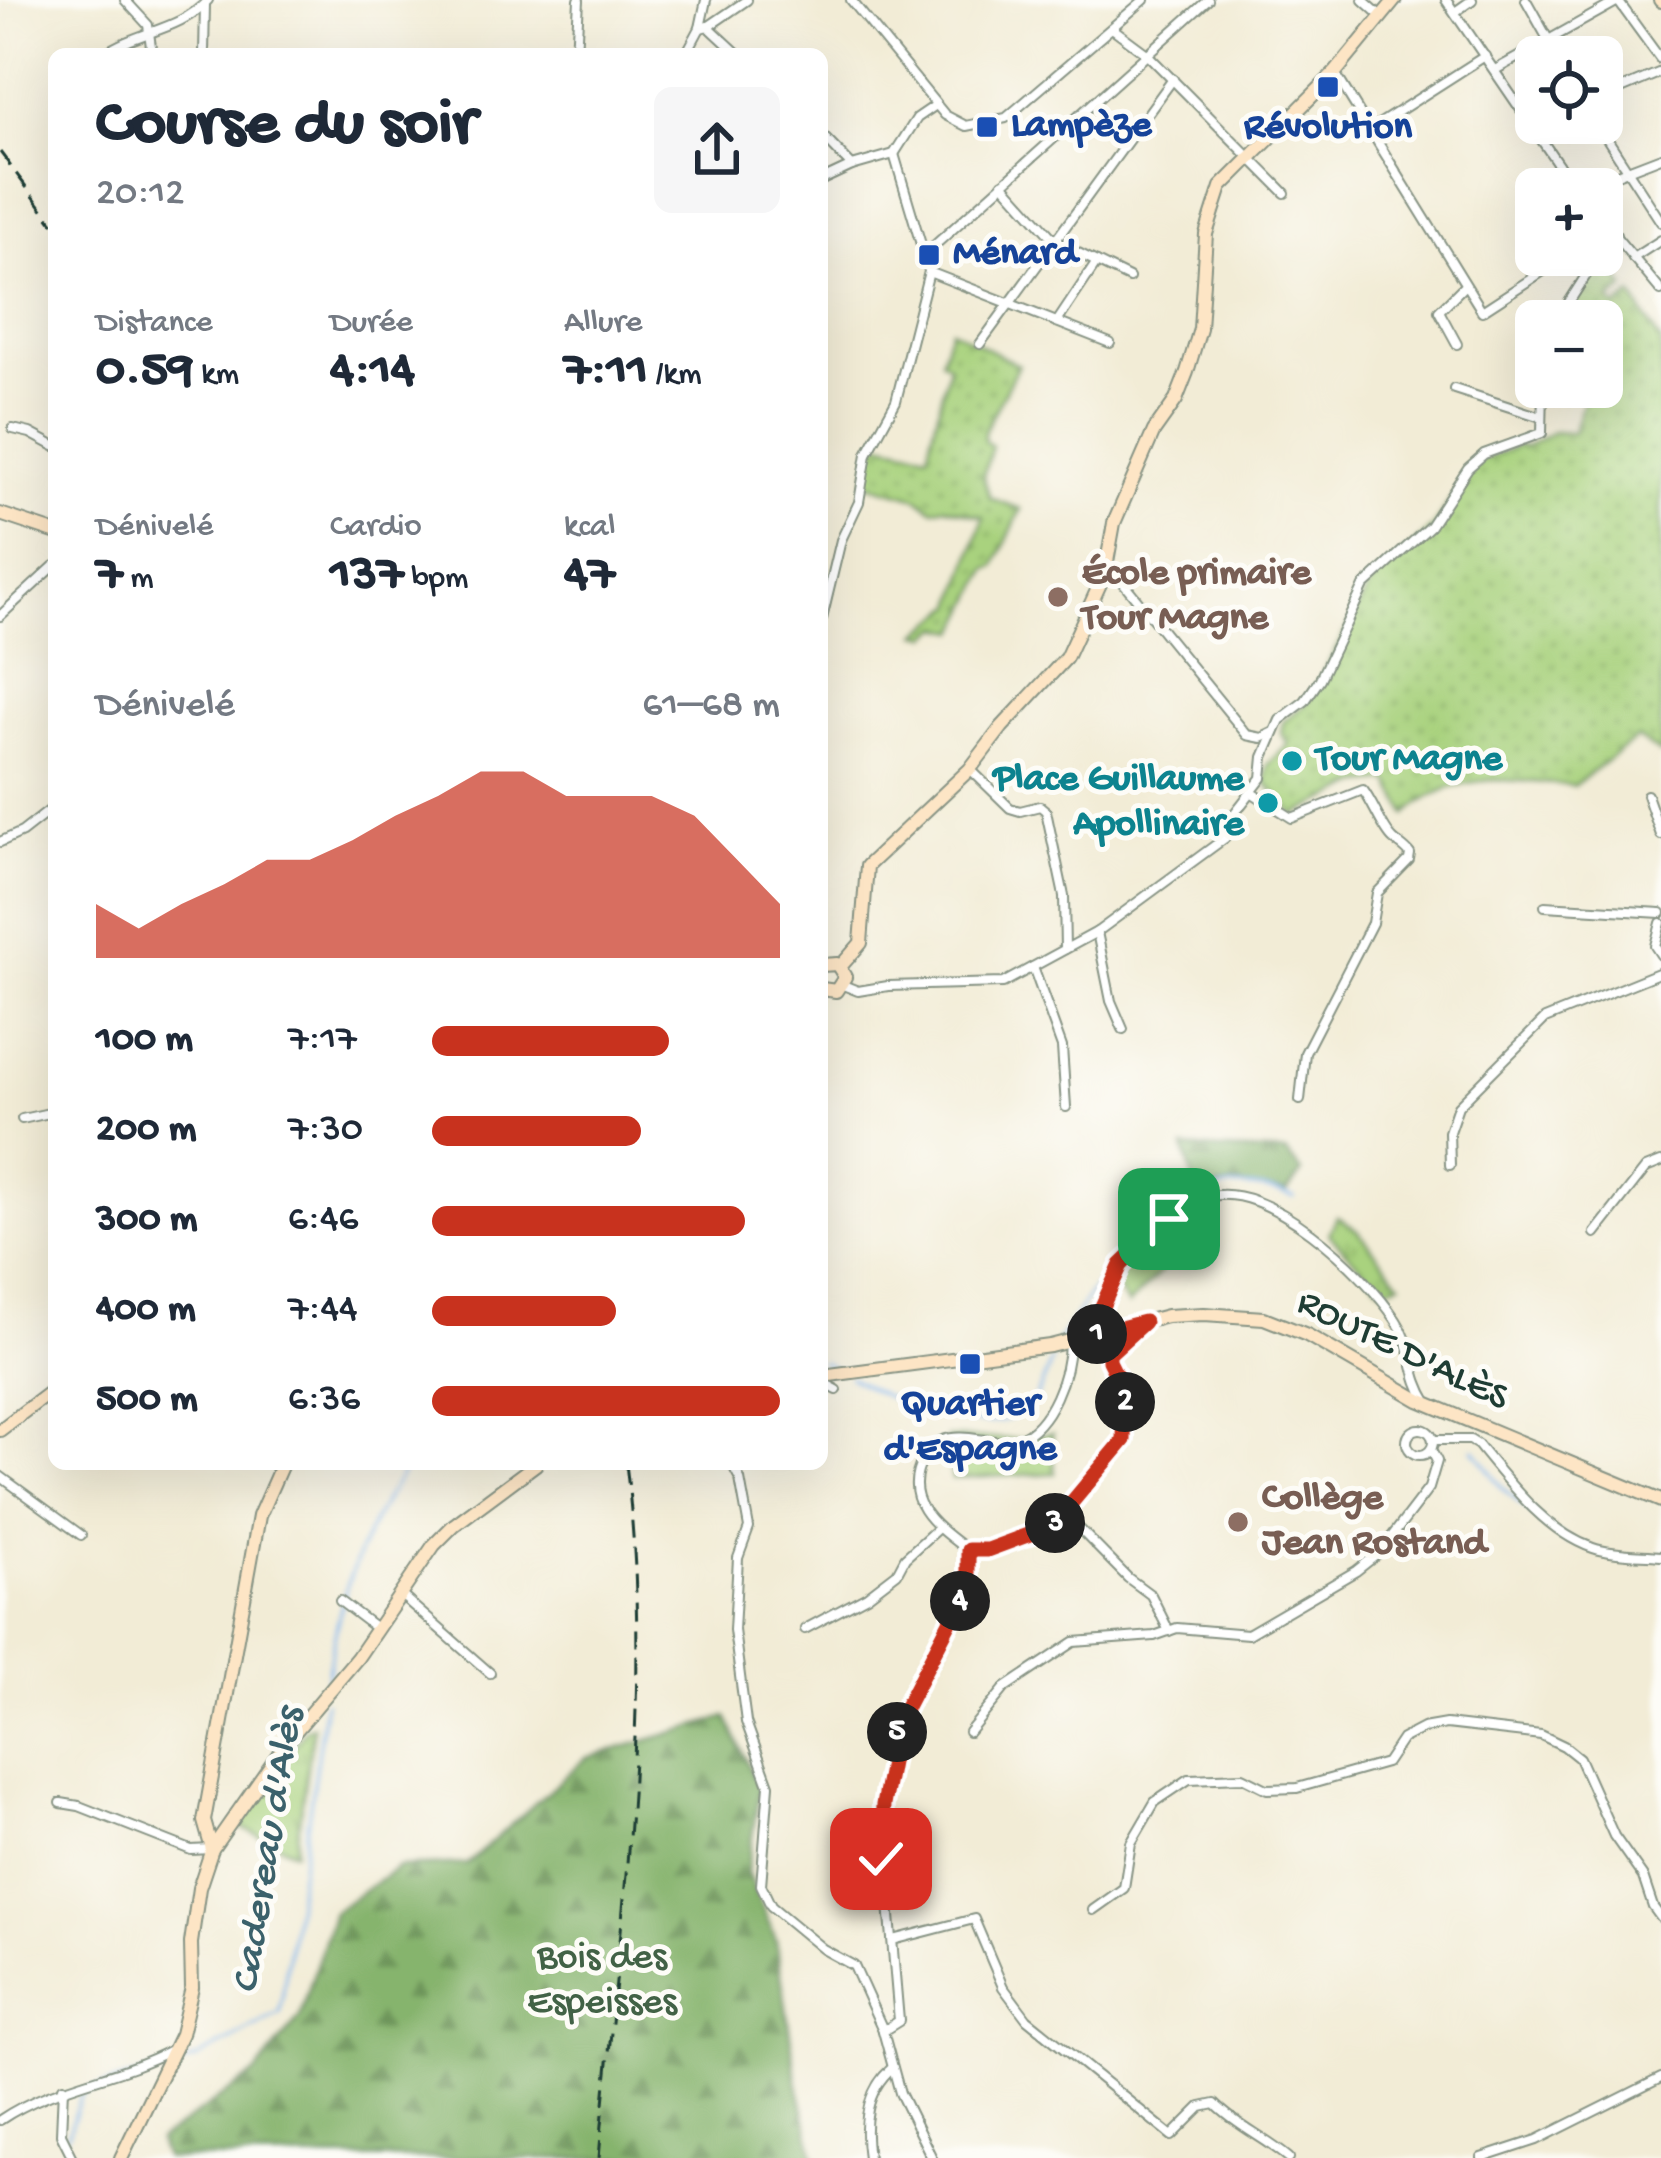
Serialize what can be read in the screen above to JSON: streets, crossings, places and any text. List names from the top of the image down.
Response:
{
  "streets": {
    "street": ["ROUTE D'ALÈS"]
  },
  "water": ["Cadereau d'Alès"],
  "parks": ["Bois des Espeisses"],
  "places": {
    "transit": [
      "Révolution",
      "Lampèze",
      "Ménard",
      "Quartier d'Espagne"
    ],
    "other": [
      "École primaire Tour Magne",
      "Tour Magne",
      "Place Guillaume Apollinaire",
      "Collège Jean Rostand"
    ]
  },
  "page": {
    "map_buttons": ["+", "−"],
    "heading": ["Course du soir", "20:12"],
    "stats": [
      ["Distance", "0.59 km"],
      ["Durée", "4:14"],
      ["Allure", "7:11 /km"],
      ["Dénivelé", "7 m"],
      ["Cardio", "137 bpm"],
      ["kcal", "47"]
    ],
    "chart": ["Dénivelé", "61–68 m"],
    "list": [
      {
        "name": "100 m",
        "note": "7:17"
      },
      {
        "name": "200 m",
        "note": "7:30"
      },
      {
        "name": "300 m",
        "note": "6:46"
      },
      {
        "name": "400 m",
        "note": "7:44"
      },
      {
        "name": "500 m",
        "note": "6:36"
      }
    ],
    "pins": [
      "1",
      "2",
      "3",
      "4",
      "5"
    ]
  }
}
